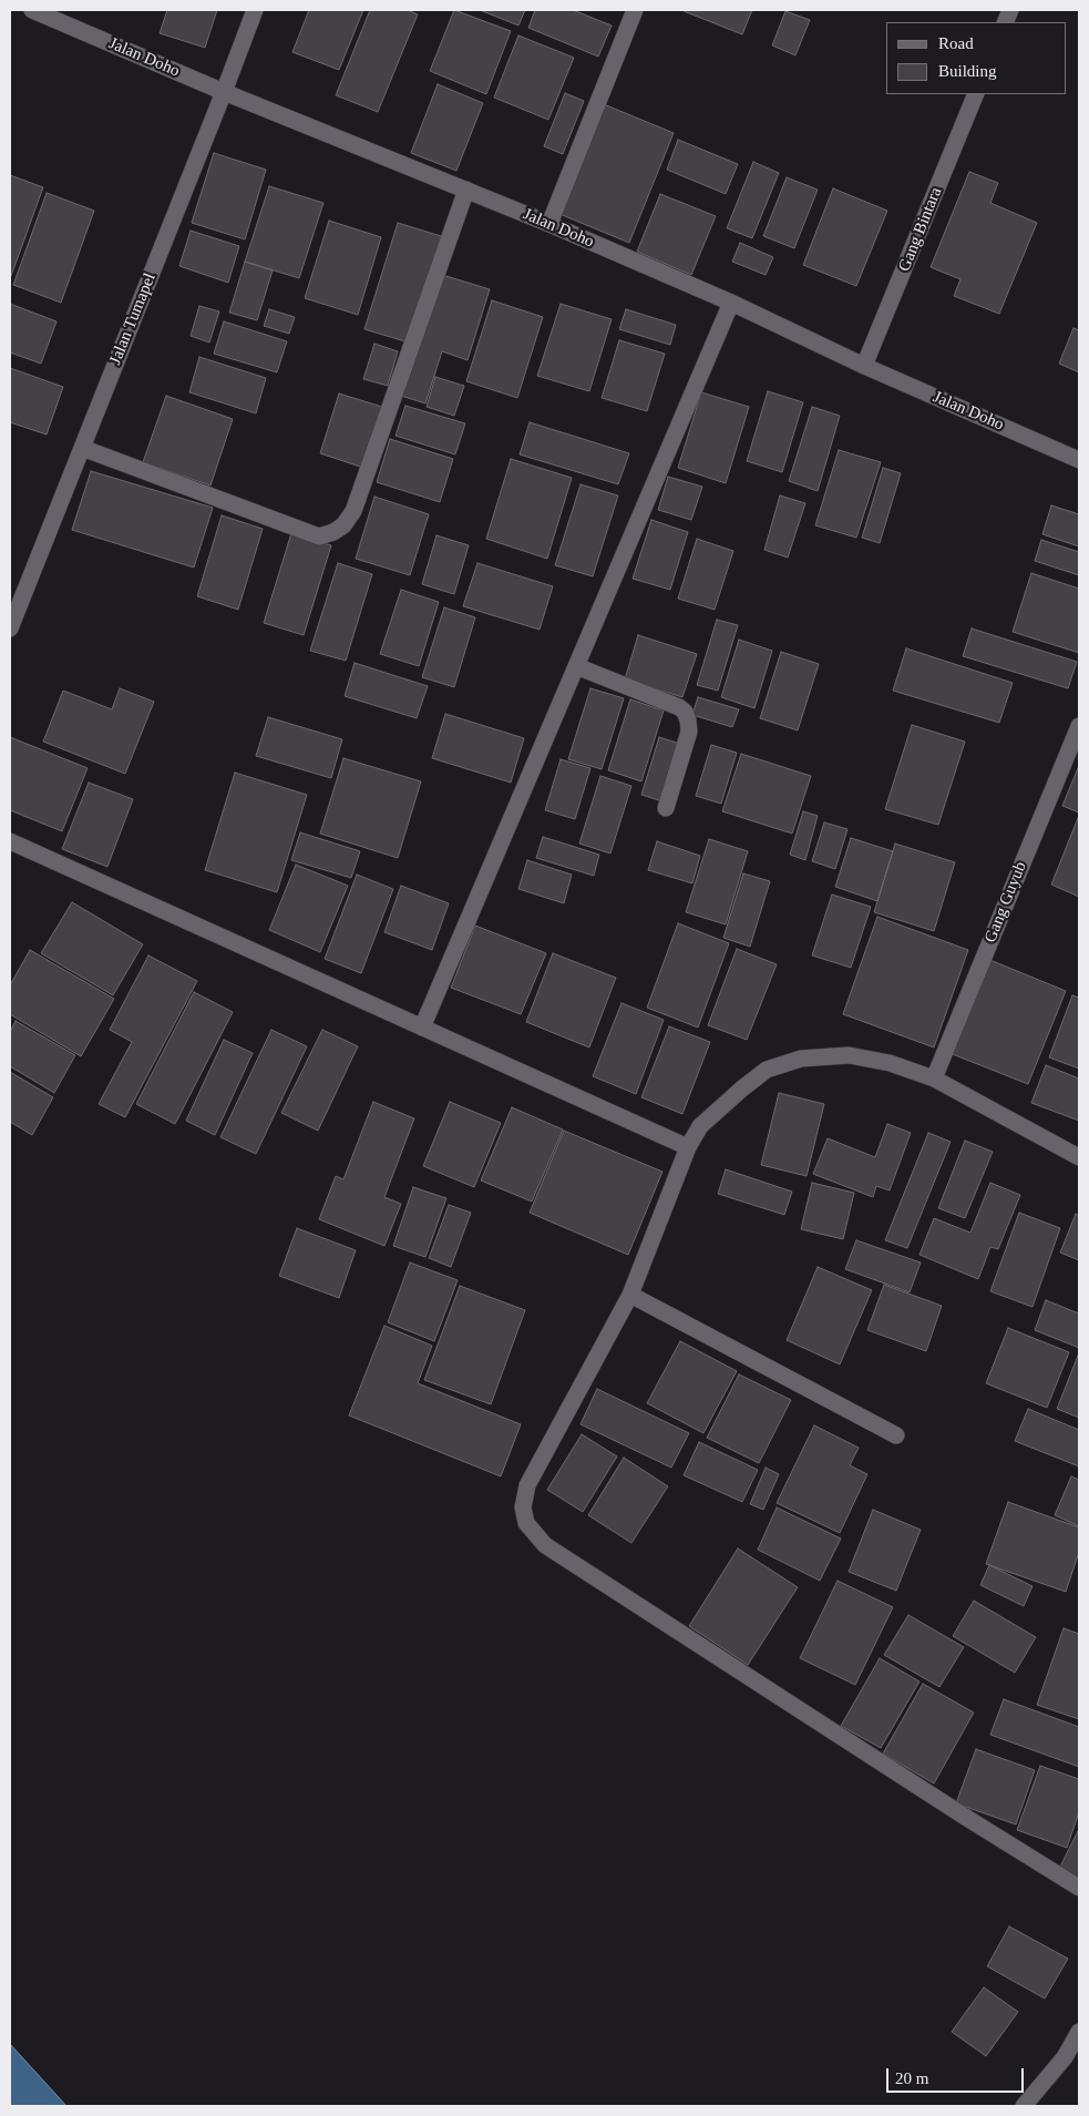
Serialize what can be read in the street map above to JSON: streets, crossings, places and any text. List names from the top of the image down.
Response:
{
  "streets": {
    "street": [
      "Jalan Doho",
      "Gang Bintara",
      "Jalan Tumapel",
      "Gang Guyub"
    ]
  },
  "crossings": [
    ["Jalan Doho", "Gang Bintara"],
    ["Jalan Doho", "Jalan Tumapel"]
  ],
  "legend": ["Road", "Building"],
  "scale_bar": "20 m"
}
